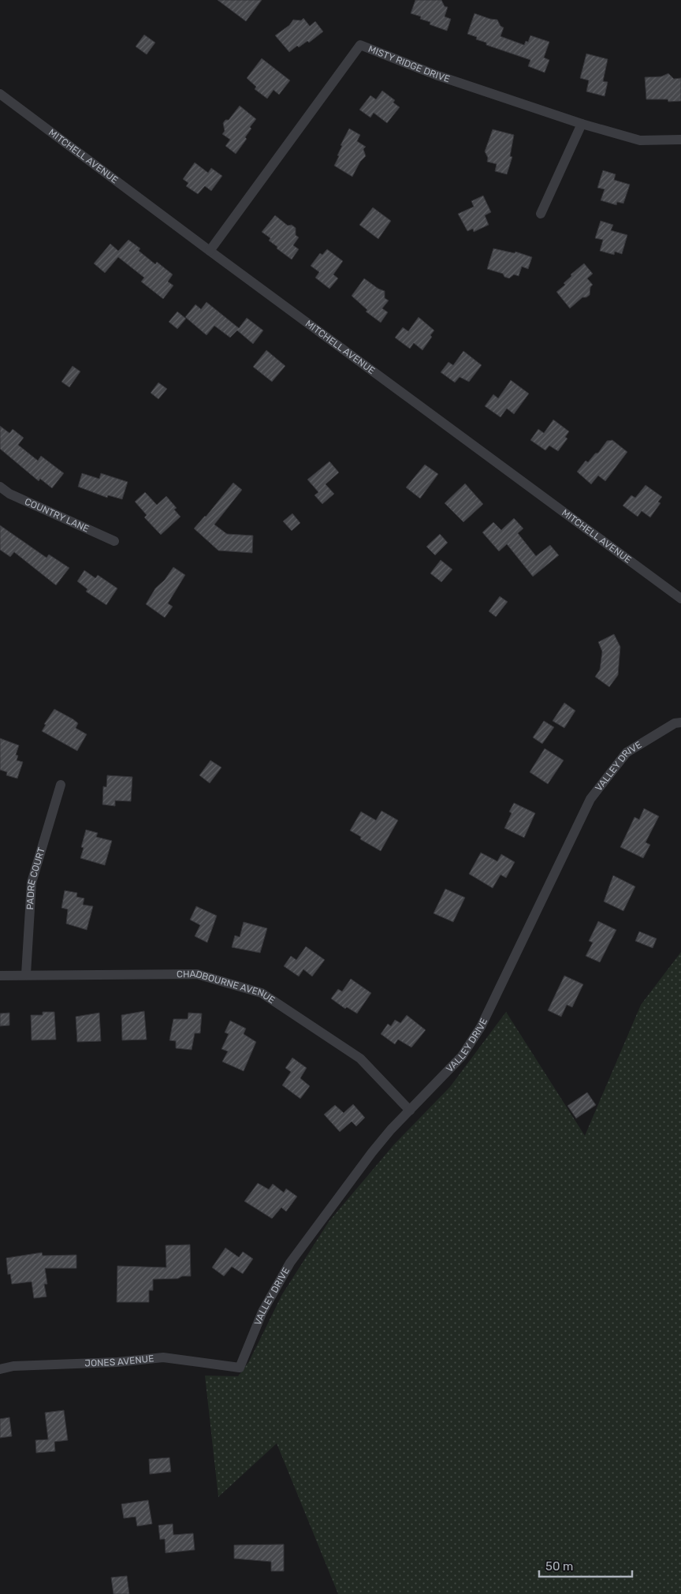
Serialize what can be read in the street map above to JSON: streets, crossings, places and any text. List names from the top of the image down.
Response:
{
  "streets": {
    "street": [
      "MISTY RIDGE DRIVE",
      "MITCHELL AVENUE",
      "COUNTRY LANE",
      "VALLEY DRIVE",
      "PADRE COURT",
      "CHADBOURNE AVENUE",
      "JONES AVENUE"
    ]
  },
  "crossings": [
    ["MISTY RIDGE DRIVE", "MITCHELL AVENUE"],
    ["VALLEY DRIVE", "CHADBOURNE AVENUE"],
    ["VALLEY DRIVE", "JONES AVENUE"],
    ["PADRE COURT", "CHADBOURNE AVENUE"]
  ],
  "scale_bar": "50 m"
}
